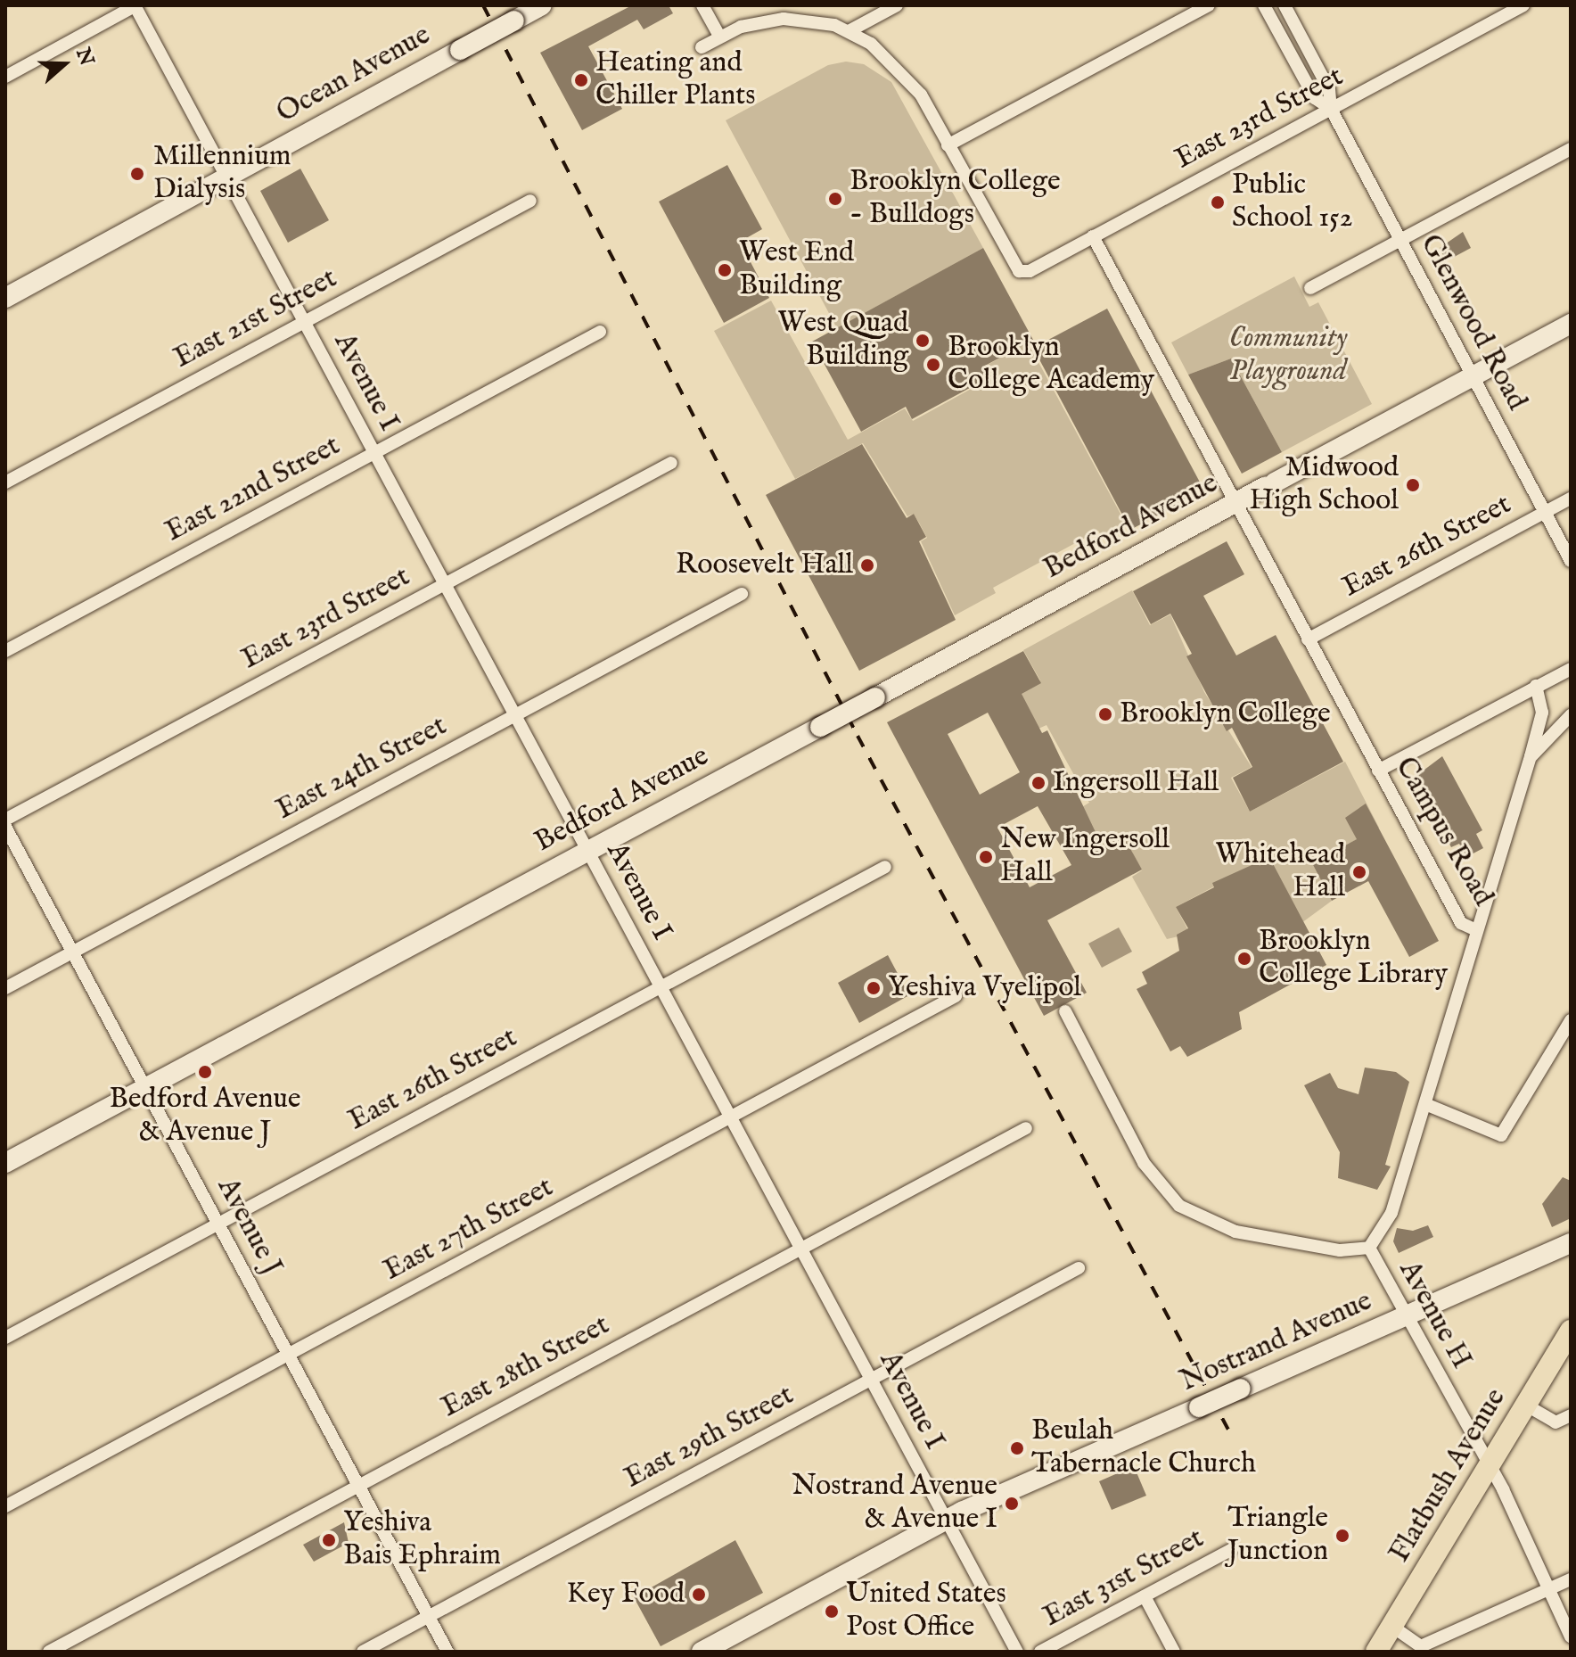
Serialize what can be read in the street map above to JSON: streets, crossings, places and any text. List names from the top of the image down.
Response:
{
  "streets": {
    "main road": [
      "Ocean Avenue",
      "Bedford Avenue",
      "Nostrand Avenue",
      "Flatbush Avenue"
    ],
    "street": [
      "East 23rd Street",
      "East 21st Street",
      "Glenwood Road",
      "Avenue I",
      "East 22nd Street",
      "East 26th Street",
      "East 24th Street",
      "Campus Road",
      "Avenue J",
      "East 27th Street",
      "Avenue H",
      "East 28th Street",
      "East 29th Street",
      "East 31st Street"
    ]
  },
  "crossings": [
    ["Ocean Avenue", "Avenue I"],
    ["East 23rd Street", "Glenwood Road"],
    ["East 23rd Street", "Avenue I"],
    ["East 23rd Street", "Campus Road"],
    ["East 21st Street", "Avenue I"],
    ["Glenwood Road", "Bedford Avenue"],
    ["Glenwood Road", "East 26th Street"],
    ["Avenue I", "East 22nd Street"],
    ["Avenue I", "Bedford Avenue"],
    ["Avenue I", "East 26th Street"],
    ["Avenue I", "East 24th Street"],
    ["Avenue I", "East 27th Street"],
    ["Avenue I", "Nostrand Avenue"],
    ["Avenue I", "East 28th Street"],
    ["Avenue I", "East 29th Street"],
    ["Bedford Avenue", "Campus Road"],
    ["Bedford Avenue", "Avenue J"],
    ["East 26th Street", "Campus Road"],
    ["East 26th Street", "Avenue J"],
    ["East 24th Street", "Avenue J"],
    ["Campus Road", "Avenue H"],
    ["Avenue J", "East 27th Street"],
    ["Avenue J", "East 28th Street"],
    ["Avenue J", "East 29th Street"],
    ["Avenue H", "Nostrand Avenue"],
    ["Avenue H", "Flatbush Avenue"]
  ],
  "parks": ["Community Playground"],
  "places": [
    "Heating and Chiller Plants",
    "Millennium Dialysis",
    "Brooklyn College - Bulldogs",
    "Public School 152",
    "West End Building",
    "West Quad Building",
    "Brooklyn College Academy",
    "Midwood High School",
    "Roosevelt Hall",
    "Brooklyn College",
    "Ingersoll Hall",
    "New Ingersoll Hall",
    "Whitehead Hall",
    "Brooklyn College Library",
    "Yeshiva Vyelipol",
    "Bedford Avenue & Avenue J",
    "Beulah Tabernacle Church",
    "Nostrand Avenue & Avenue I",
    "Triangle Junction",
    "Yeshiva Bais Ephraim",
    "Key Food",
    "United States Post Office"
  ],
  "north": "right"
}
